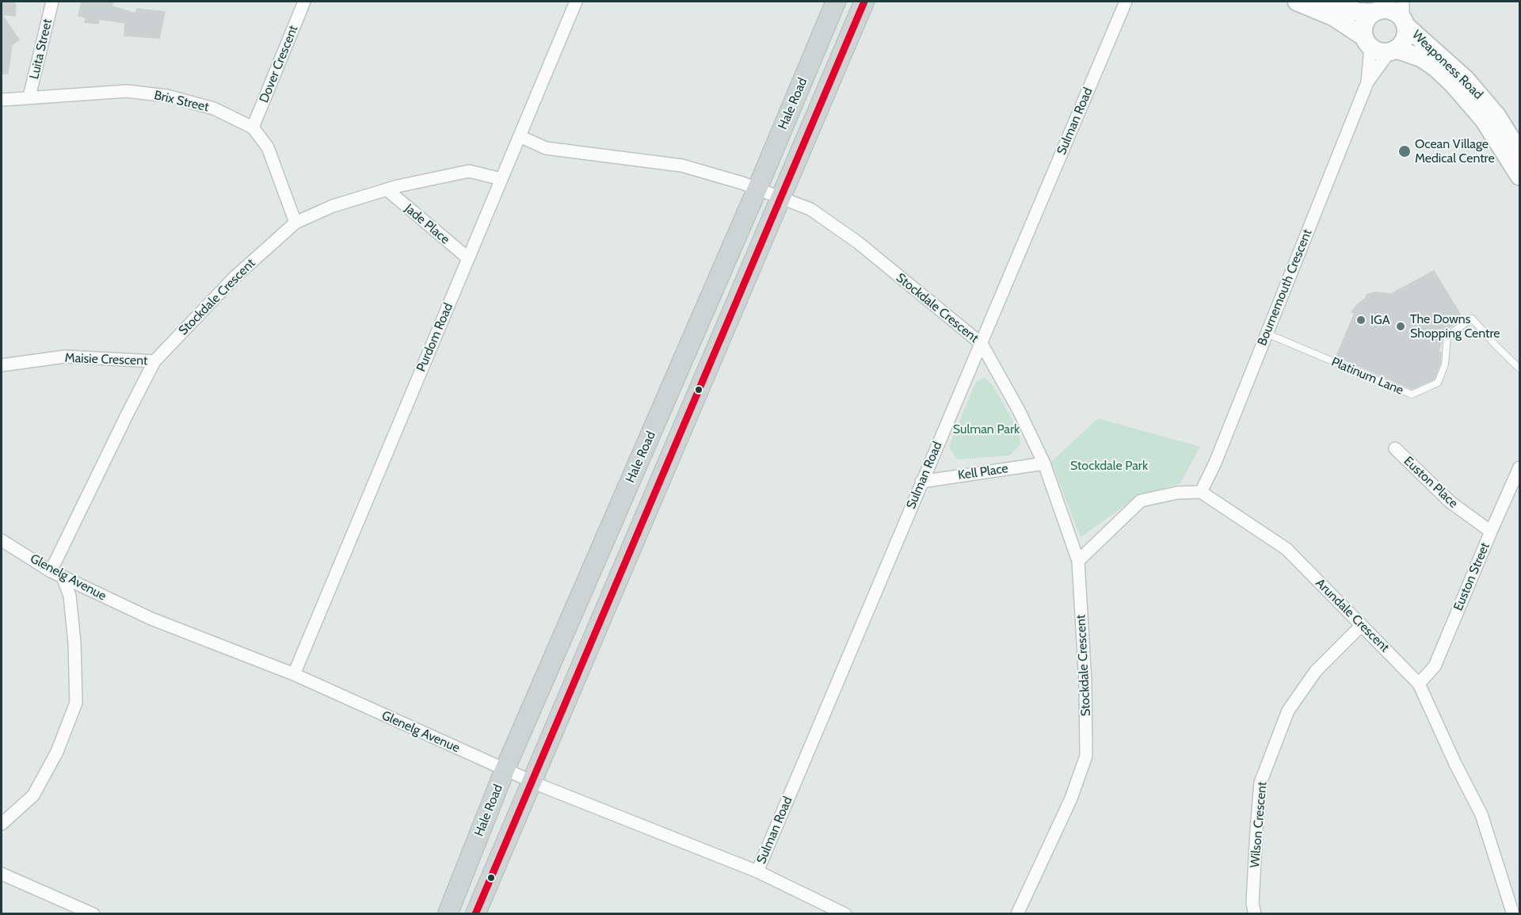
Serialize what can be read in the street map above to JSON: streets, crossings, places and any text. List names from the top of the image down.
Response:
{
  "streets": {
    "main road": ["Weaponess Road", "Hale Road"],
    "street": [
      "Luita Street",
      "Dover Crescent",
      "Brix Street",
      "Sulman Road",
      "Jade Place",
      "Bournemouth Crescent",
      "Stockdale Crescent",
      "Purdom Road",
      "Maisie Crescent",
      "Kell Place",
      "Euston Place",
      "Euston Street",
      "Glenelg Avenue",
      "Arundale Crescent",
      "Wilson Crescent"
    ],
    "lane": ["Platinum Lane"]
  },
  "crossings": [
    ["Luita Street", "Brix Street"],
    ["Dover Crescent", "Brix Street"],
    ["Weaponess Road", "Bournemouth Crescent"],
    ["Brix Street", "Stockdale Crescent"],
    ["Hale Road", "Stockdale Crescent"],
    ["Hale Road", "Glenelg Avenue"],
    ["Sulman Road", "Stockdale Crescent"],
    ["Sulman Road", "Kell Place"],
    ["Sulman Road", "Glenelg Avenue"],
    ["Jade Place", "Stockdale Crescent"],
    ["Jade Place", "Purdom Road"],
    ["Bournemouth Crescent", "Platinum Lane"],
    ["Bournemouth Crescent", "Arundale Crescent"],
    ["Stockdale Crescent", "Purdom Road"],
    ["Stockdale Crescent", "Maisie Crescent"],
    ["Stockdale Crescent", "Kell Place"],
    ["Stockdale Crescent", "Glenelg Avenue"],
    ["Purdom Road", "Glenelg Avenue"],
    ["Euston Place", "Euston Street"],
    ["Euston Street", "Arundale Crescent"],
    ["Arundale Crescent", "Wilson Crescent"]
  ],
  "parks": ["Sulman Park", "Stockdale Park"],
  "places": ["Ocean Village Medical Centre", "IGA", "The Downs Shopping Centre"]
}
